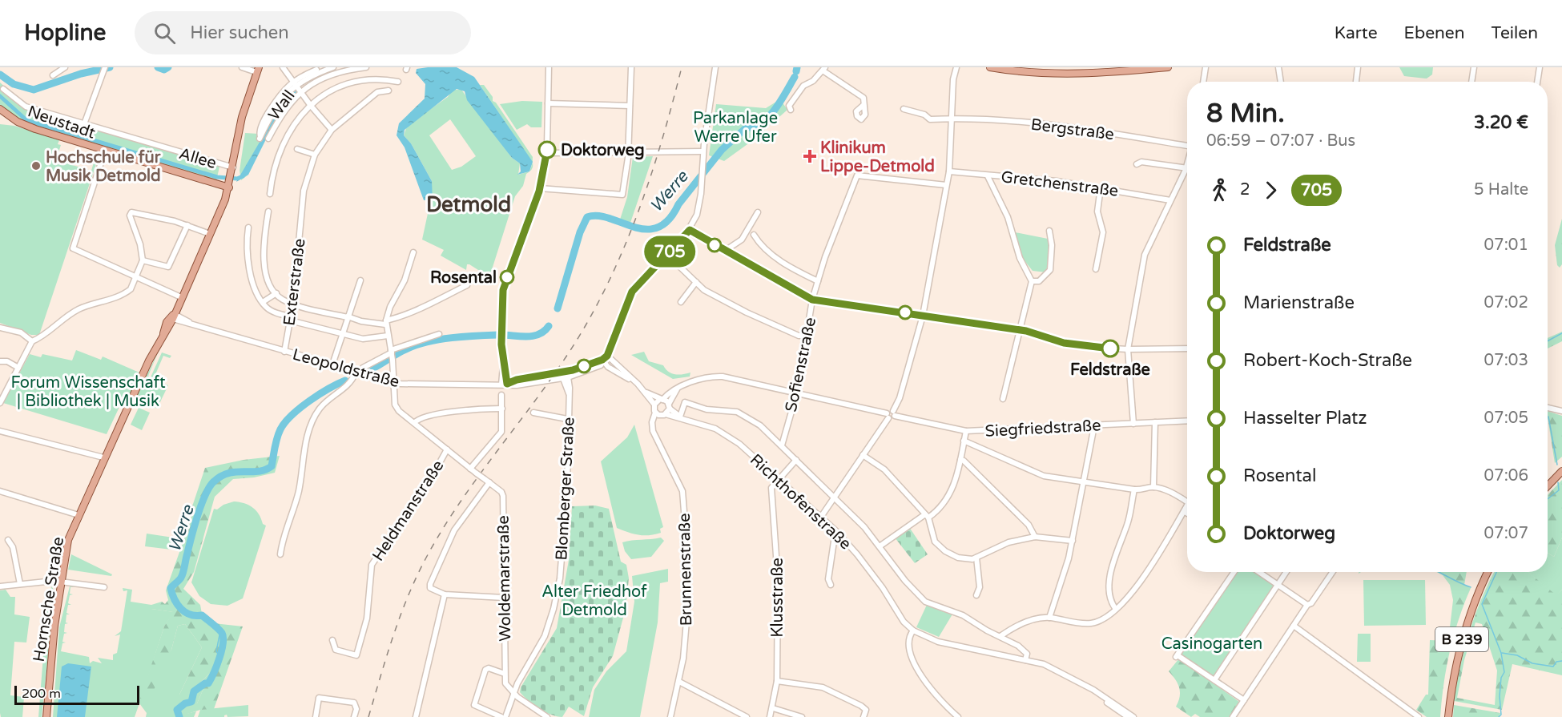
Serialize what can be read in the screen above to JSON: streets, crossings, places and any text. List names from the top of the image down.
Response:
{
  "streets": {
    "main road": ["Neustadt", "Hornsche Straße", "B 239"],
    "street": [
      "Wall",
      "Bergstraße",
      "Allee",
      "Gretchenstraße",
      "Exterstraße",
      "Sofienstraße",
      "Leopoldstraße",
      "Siegfriedstraße",
      "Blomberger Straße",
      "Richthofenstraße",
      "Heldmanstraße",
      "Brunnenstraße",
      "Woldemarstraße",
      "Klusstraße"
    ]
  },
  "crossings": [
    ["Neustadt", "Hornsche Straße"],
    ["Allee", "Hornsche Straße"],
    ["Exterstraße", "Leopoldstraße"],
    ["Leopoldstraße", "Blomberger Straße"],
    ["Leopoldstraße", "Woldemarstraße"],
    ["Leopoldstraße", "Hornsche Straße"],
    ["Blomberger Straße", "Woldemarstraße"],
    ["Richthofenstraße", "Brunnenstraße"],
    ["Richthofenstraße", "Klusstraße"],
    ["Heldmanstraße", "Woldemarstraße"]
  ],
  "districts": ["Detmold"],
  "water": ["Werre"],
  "parks": [
    "Parkanlage Werre Ufer",
    "Forum Wissenschaft | Bibliothek | Musik",
    "Alter Friedhof Detmold",
    "Casinogarten"
  ],
  "places": {
    "other": [
      "Doktorweg",
      "Hochschule für Musik Detmold",
      "Rosental",
      "Feldstraße"
    ],
    "health": ["Klinikum Lippe-Detmold"]
  },
  "lines": ["bus line 705"],
  "scale_bar": "200 m",
  "page": {
    "header": "Hopline",
    "search": "Hier suchen",
    "nav": ["Karte", "Ebenen", "Teilen"],
    "on_map": "705",
    "heading": ["8 Min.", "06:59 – 07:07 · Bus", "3.20 €"],
    "legs": ["2", "705", "5 Halte"],
    "list": [
      {
        "name": "Feldstraße",
        "value": "07:01"
      },
      {
        "name": "Marienstraße",
        "value": "07:02"
      },
      {
        "name": "Robert-Koch-Straße",
        "value": "07:03"
      },
      {
        "name": "Hasselter Platz",
        "value": "07:05"
      },
      {
        "name": "Rosental",
        "value": "07:06"
      },
      {
        "name": "Doktorweg",
        "value": "07:07"
      }
    ],
    "scale": "200 m"
  }
}
